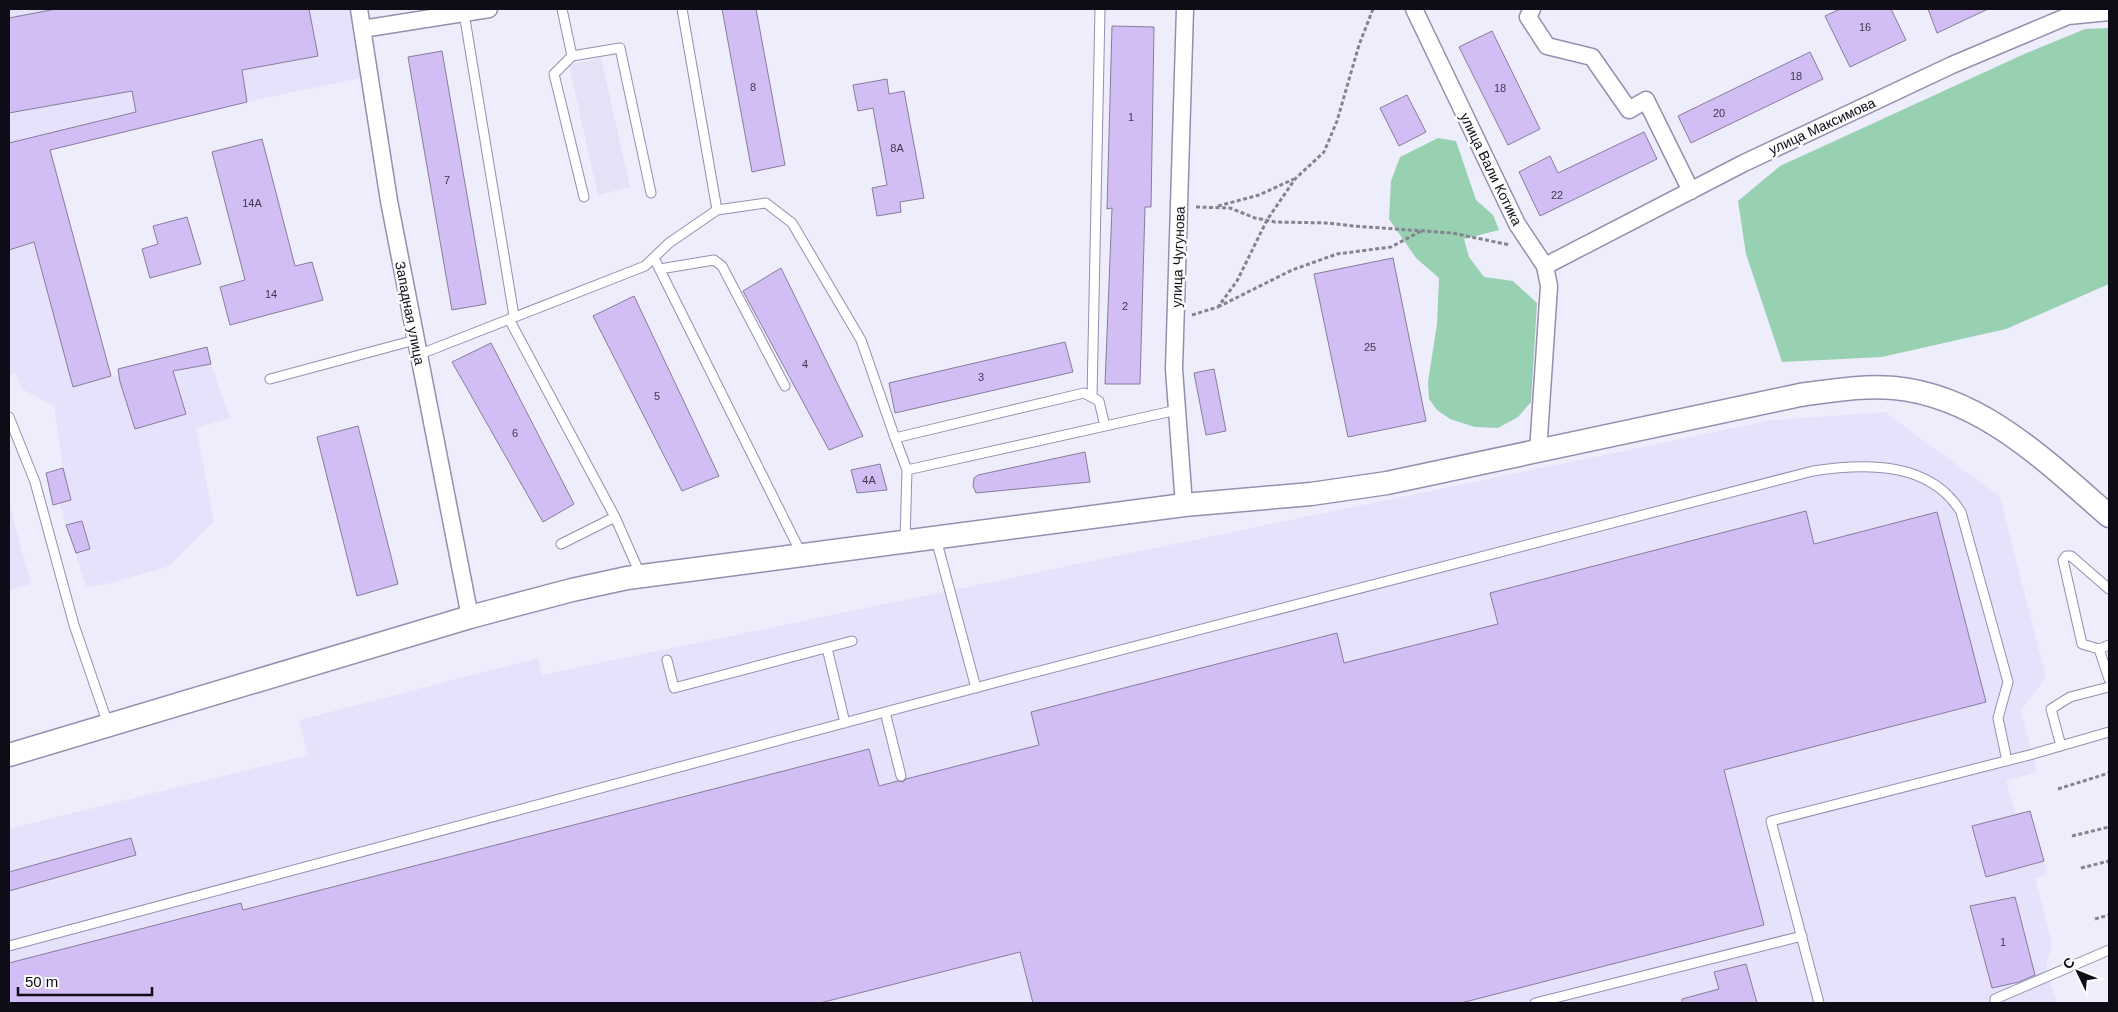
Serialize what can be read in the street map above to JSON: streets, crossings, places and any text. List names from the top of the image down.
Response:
{
  "streets": {
    "street": [
      "улица Максимова",
      "улица Вали Котика",
      "улица Чугунова",
      "Западная улица"
    ]
  },
  "crossings": [
    ["улица Максимова", "улица Вали Котика"]
  ],
  "house_numbers": [
    "16",
    "18",
    "8",
    "18",
    "20",
    "1",
    "8А",
    "7",
    "22",
    "14А",
    "14",
    "2",
    "25",
    "4",
    "3",
    "5",
    "6",
    "4А",
    "1"
  ],
  "scale_bar": "50 m",
  "north": "top left"
}
